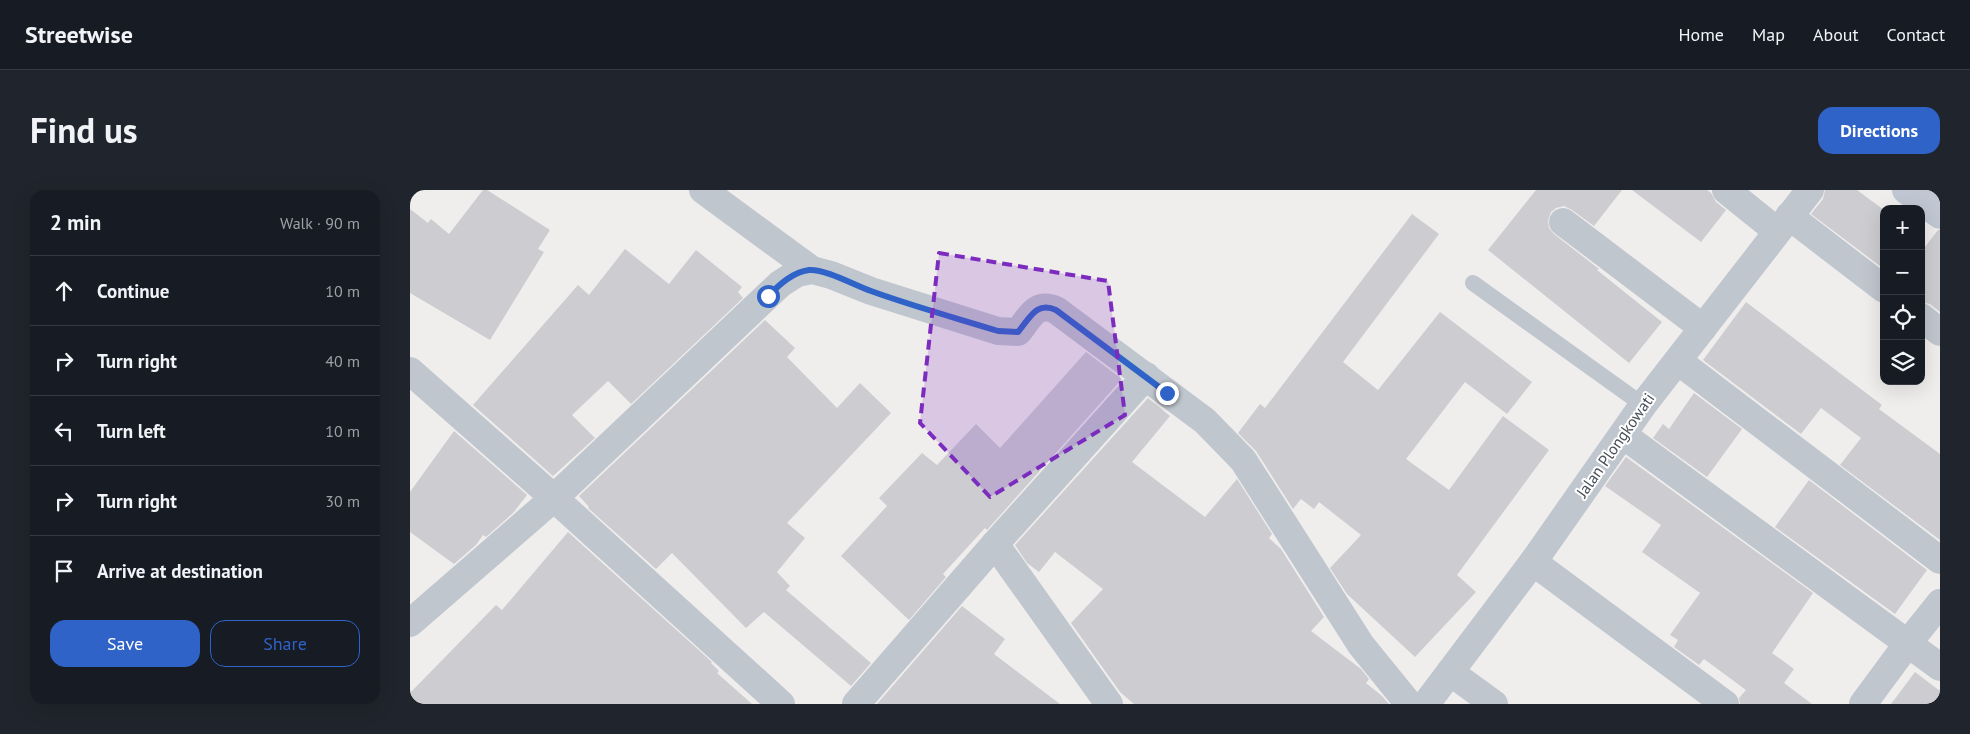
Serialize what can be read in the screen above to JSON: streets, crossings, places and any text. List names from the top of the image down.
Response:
{
  "streets": {
    "street": ["Jalan Plongkowati"]
  },
  "page": {
    "header": "Streetwise",
    "nav": [
      "Home",
      "Map",
      "About",
      "Contact"
    ],
    "title": "Find us",
    "buttons": [
      "Directions",
      ["Save", "Share"]
    ],
    "heading": ["2 min", "Walk · 90 m"],
    "map_buttons": ["+", "−"],
    "list": [
      ["Continue", "10 m"],
      ["Turn right", "40 m"],
      ["Turn left", "10 m"],
      ["Turn right", "30 m"],
      "Arrive at destination"
    ]
  }
}
